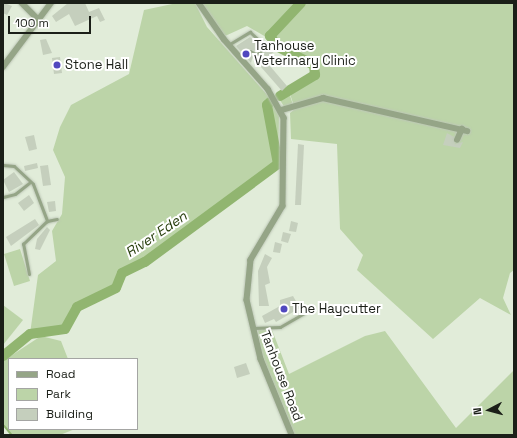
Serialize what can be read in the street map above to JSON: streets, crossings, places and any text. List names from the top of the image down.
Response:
{
  "streets": {
    "street": ["Tanhouse Road"]
  },
  "water": ["River Eden"],
  "places": ["Tanhouse Veterinary Clinic", "Stone Hall", "The Haycutter"],
  "legend": ["Road", "Park", "Building"],
  "scale_bar": "100 m",
  "north": "left"
}
